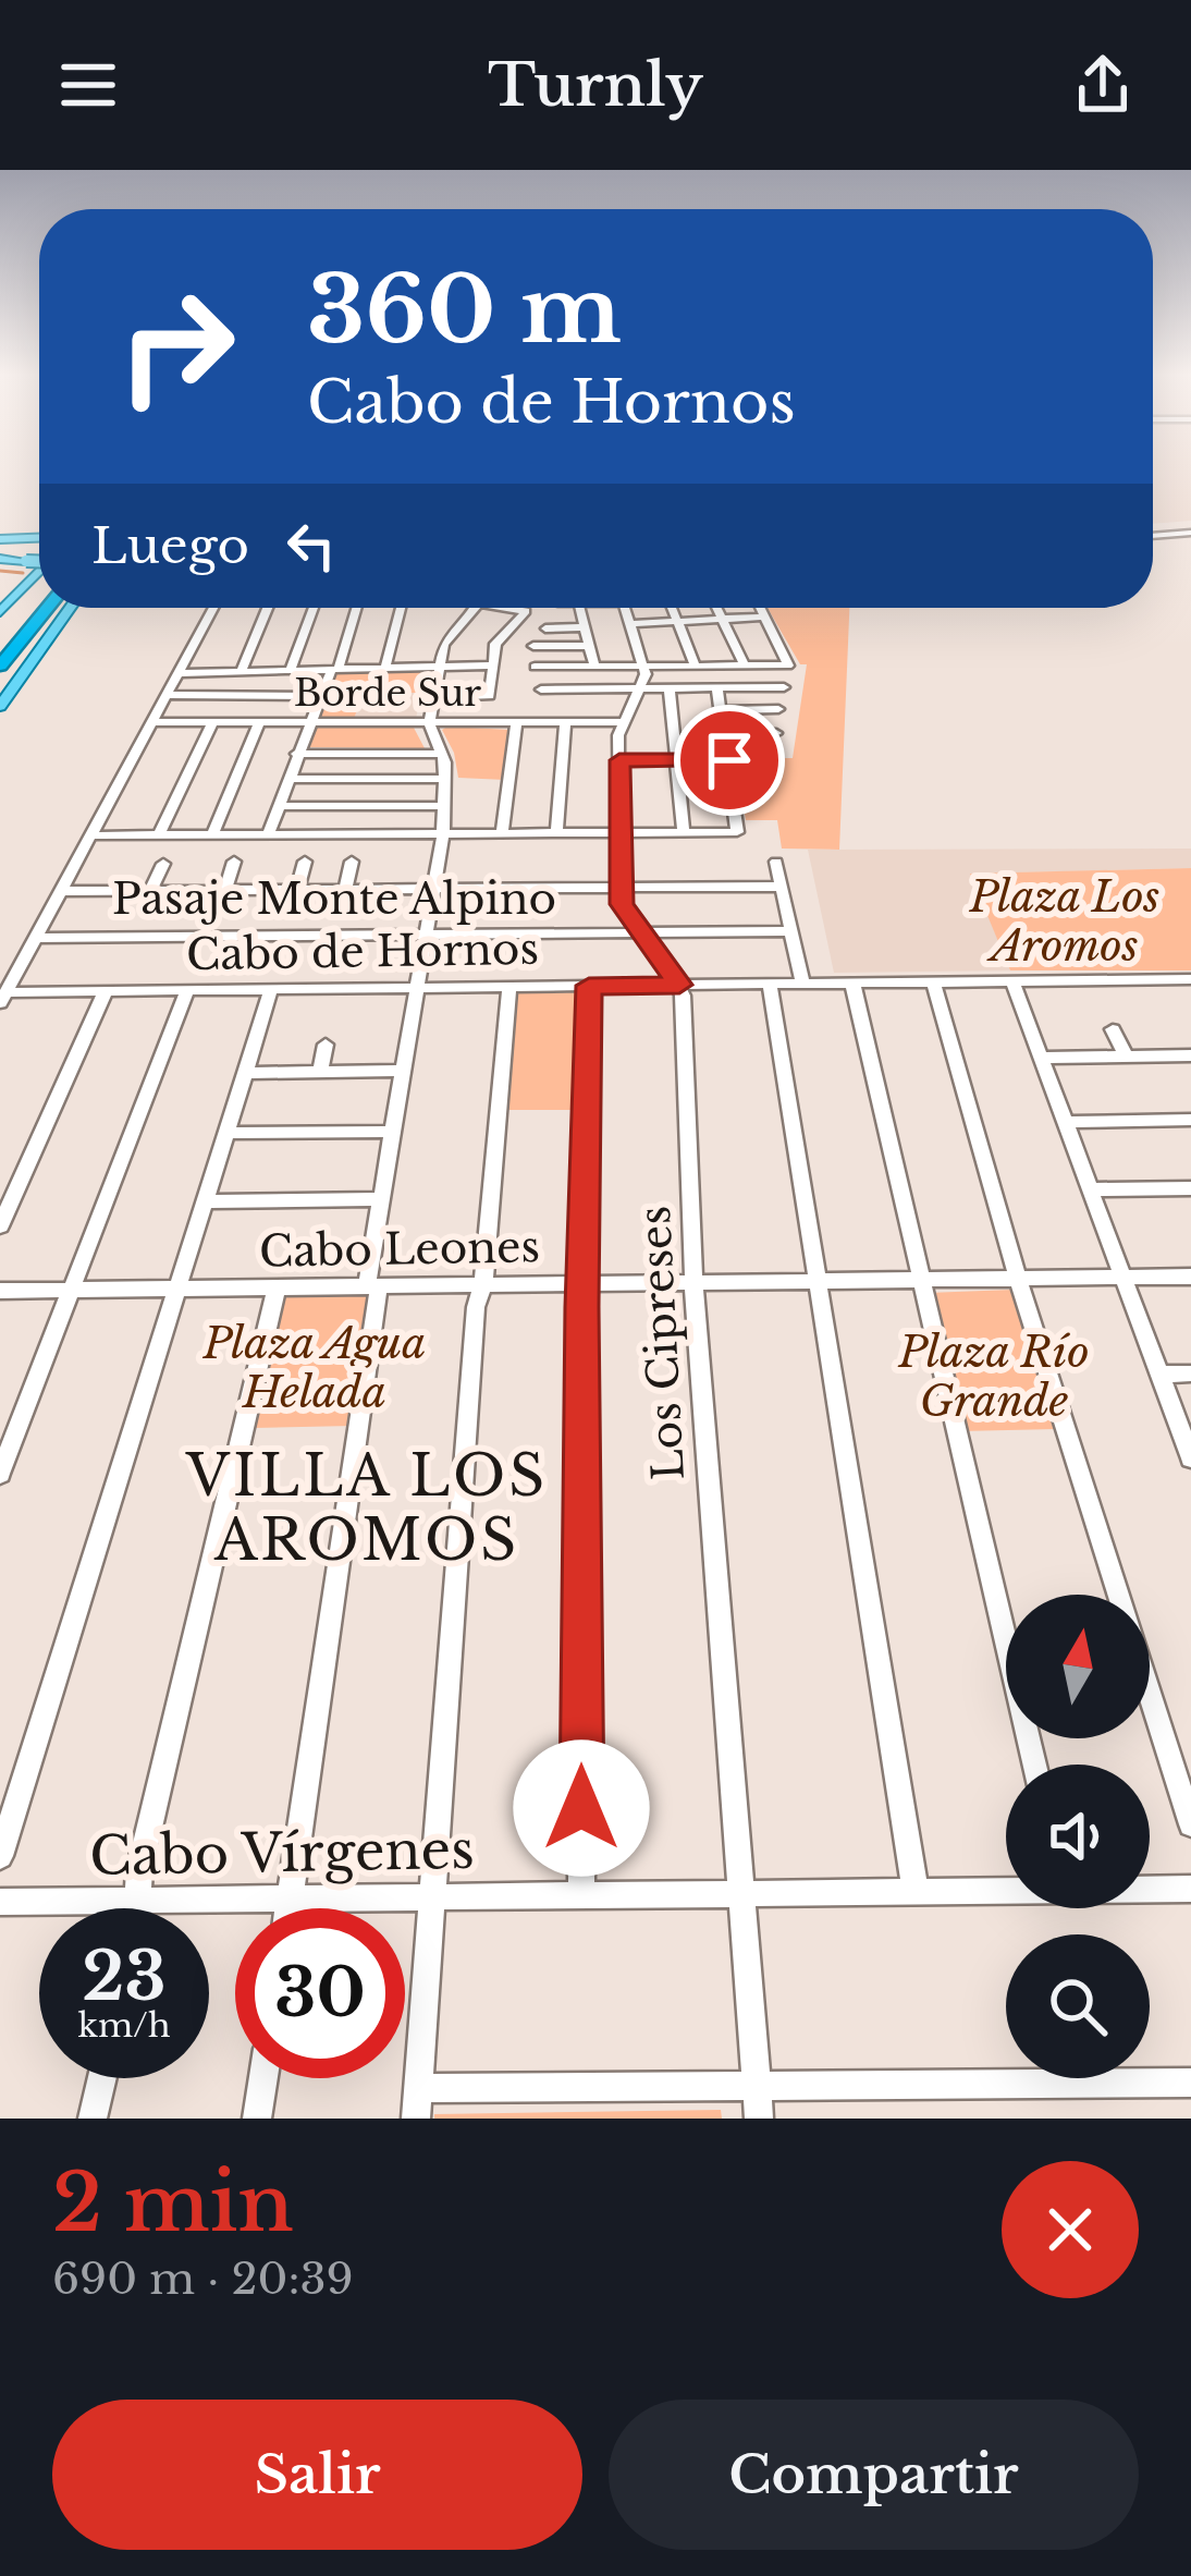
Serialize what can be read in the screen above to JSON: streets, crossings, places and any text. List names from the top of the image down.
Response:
{
  "streets": {
    "street": [
      "Borde Sur",
      "Pasaje Monte Alpino",
      "Cabo de Hornos",
      "Cabo Leones",
      "Los Cipreses",
      "Cabo Vírgenes"
    ]
  },
  "crossings": [
    ["Cabo de Hornos", "Los Cipreses"],
    ["Cabo Leones", "Los Cipreses"],
    ["Los Cipreses", "Cabo Vírgenes"]
  ],
  "districts": ["VILLA LOS AROMOS"],
  "parks": ["Plaza Los Aromos", "Plaza Agua Helada", "Plaza Río Grande"],
  "north": "top",
  "page": {
    "header": "Turnly",
    "turn": ["360 m", "Cabo de Hornos"],
    "then": "Luego",
    "speed": "23 km/h",
    "limit": "30",
    "heading": ["2 min", "690 m · 20:39"],
    "buttons": ["Salir", "Compartir"]
  }
}
